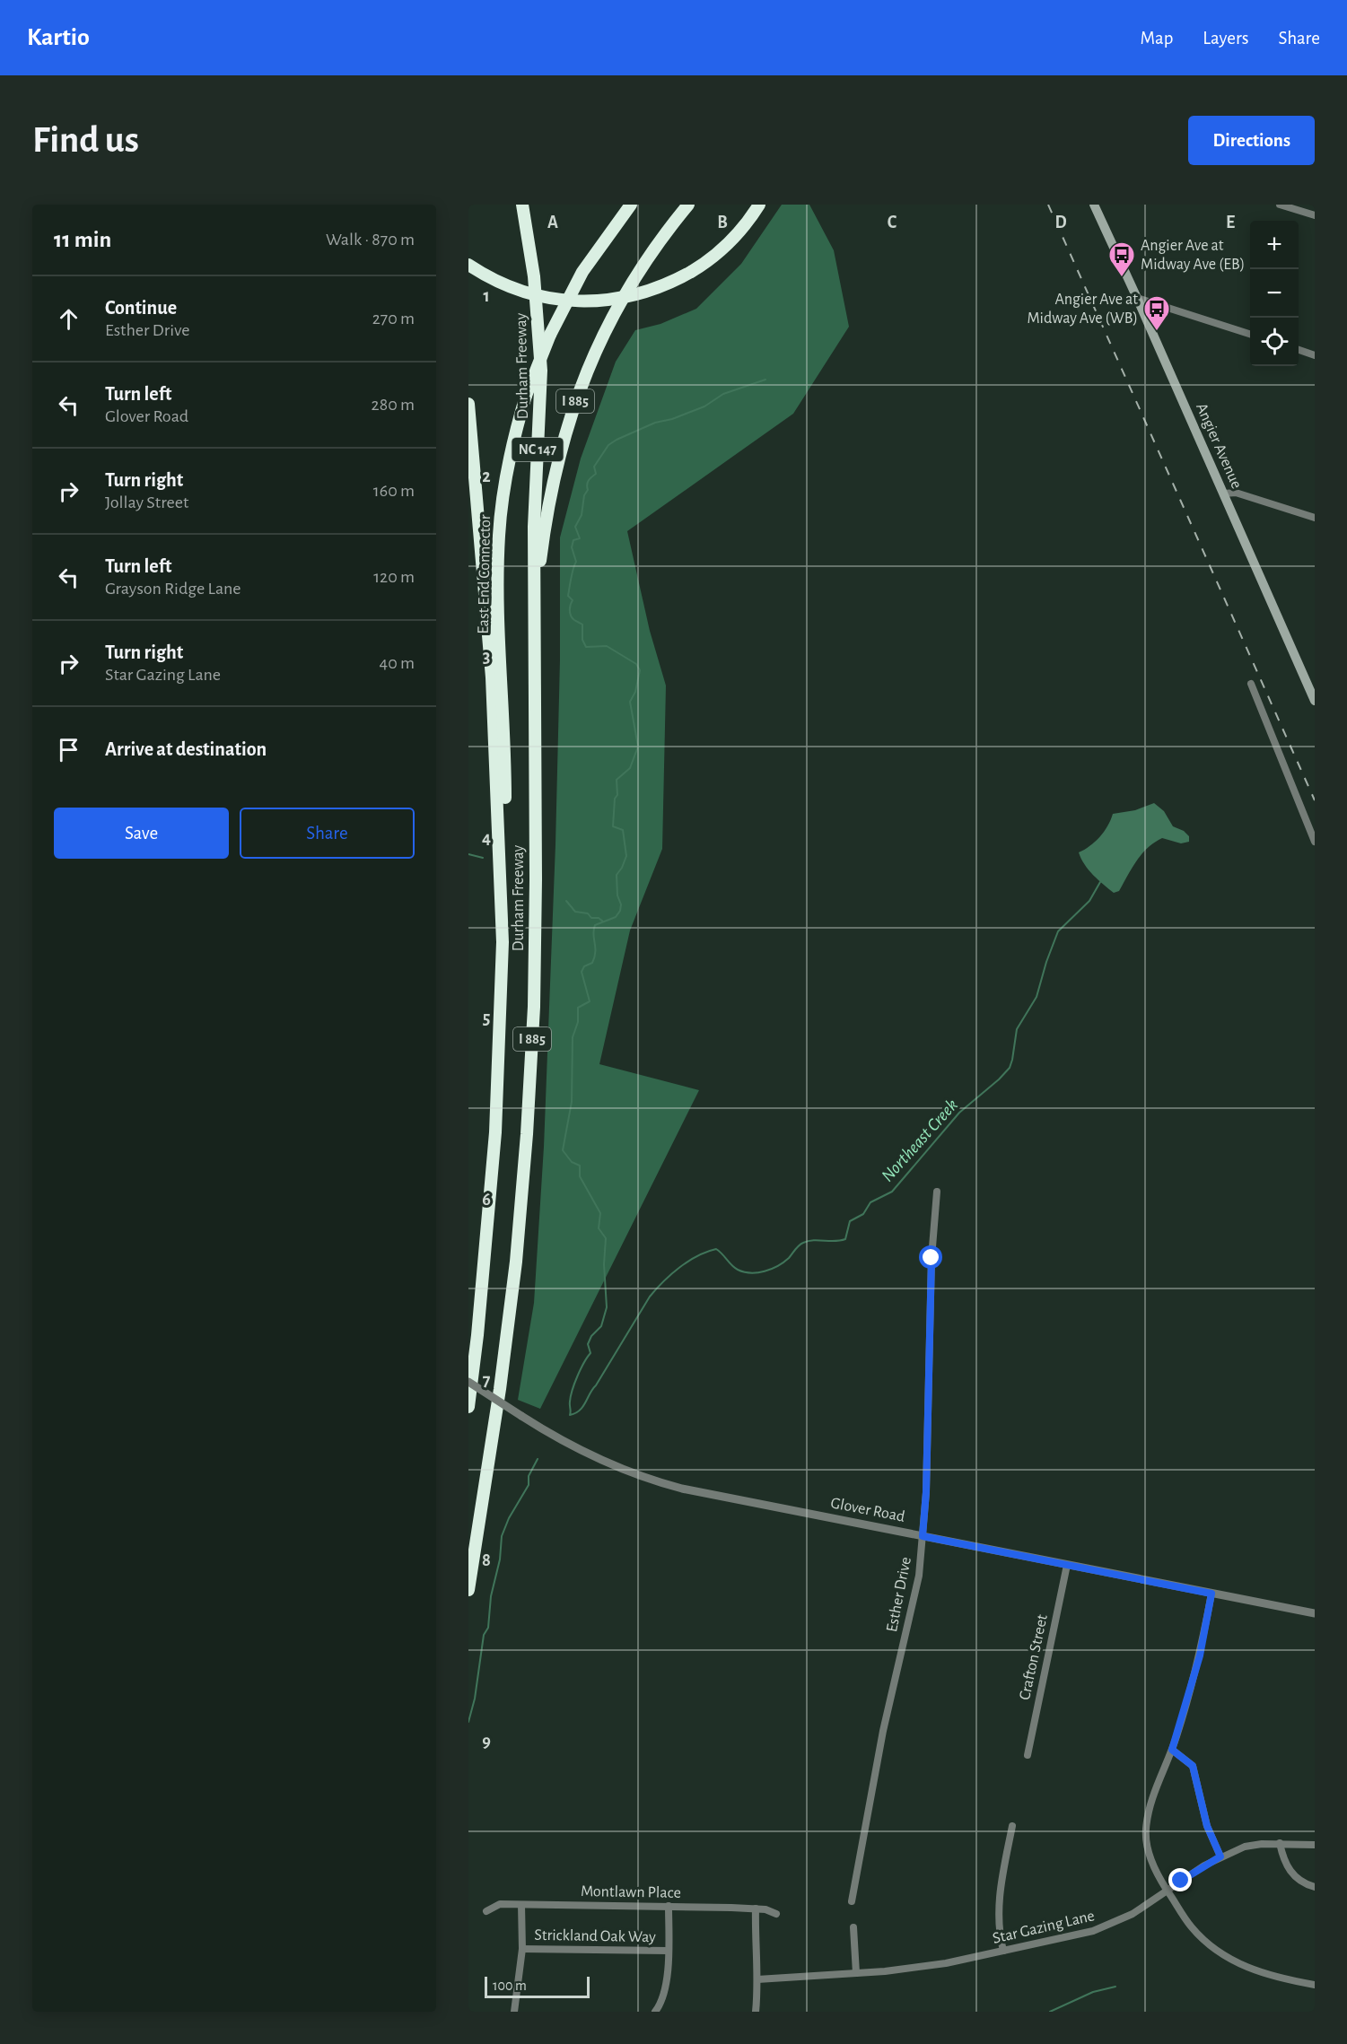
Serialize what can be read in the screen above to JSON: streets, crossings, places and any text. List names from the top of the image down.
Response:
{
  "streets": {
    "highway": [
      "Durham Freeway",
      "I 885",
      "NC 147",
      "East End Connector"
    ],
    "main road": ["Angier Avenue"],
    "street": [
      "Glover Road",
      "Esther Drive",
      "Crafton Street",
      "Montlawn Place",
      "Star Gazing Lane",
      "Strickland Oak Way"
    ]
  },
  "crossings": [
    ["Durham Freeway", "I 885"],
    ["Durham Freeway", "East End Connector"],
    ["Glover Road", "Esther Drive"],
    ["Glover Road", "Crafton Street"]
  ],
  "water": ["Northeast Creek"],
  "places": {
    "bus stop": ["Angier Ave at Midway Ave (EB)", "Angier Ave at Midway Ave (WB)"]
  },
  "scale_bar": "100 m",
  "page": {
    "header": "Kartio",
    "nav": ["Map", "Layers", "Share"],
    "buttons": [
      "Directions",
      ["Save", "Share"]
    ],
    "title": "Find us",
    "heading": ["11 min", "Walk · 870 m"],
    "map_buttons": ["+", "−"],
    "list": [
      ["Continue", "Esther Drive", "270 m"],
      ["Turn left", "Glover Road", "280 m"],
      ["Turn right", "Jollay Street", "160 m"],
      ["Turn left", "Grayson Ridge Lane", "120 m"],
      ["Turn right", "Star Gazing Lane", "40 m"],
      "Arrive at destination"
    ],
    "scale": "100 m"
  },
  "grid": {
    "columns": [
      "A",
      "B",
      "C",
      "D",
      "E"
    ],
    "rows": [
      "1",
      "2",
      "3",
      "4",
      "5",
      "6",
      "7",
      "8",
      "9"
    ]
  }
}
